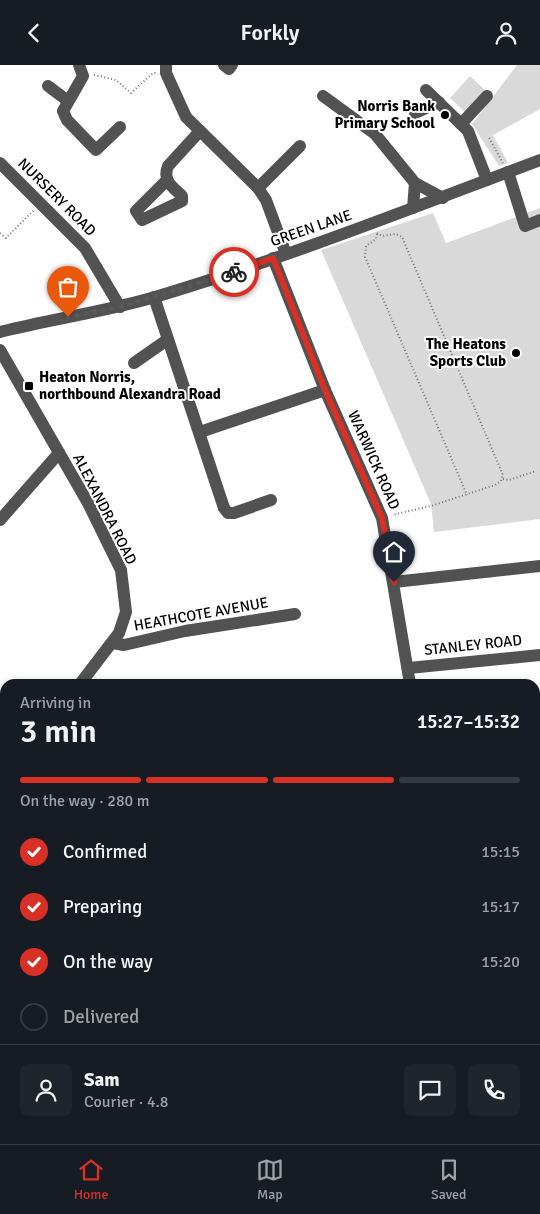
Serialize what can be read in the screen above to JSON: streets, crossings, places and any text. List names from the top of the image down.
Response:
{
  "streets": {
    "street": [
      "NURSERY ROAD",
      "GREEN LANE",
      "WARWICK ROAD",
      "ALEXANDRA ROAD",
      "HEATHCOTE AVENUE",
      "STANLEY ROAD"
    ]
  },
  "crossings": [
    ["NURSERY ROAD", "GREEN LANE"],
    ["GREEN LANE", "WARWICK ROAD"],
    ["WARWICK ROAD", "STANLEY ROAD"],
    ["ALEXANDRA ROAD", "HEATHCOTE AVENUE"]
  ],
  "places": {
    "other": ["Norris Bank Primary School", "The Heatons Sports Club"],
    "transit": ["Heaton Norris, northbound Alexandra Road"]
  },
  "page": {
    "header": "Forkly",
    "heading": ["3 min", "Arriving in", "15:27–15:32"],
    "panel": ["Sam", "Courier · 4.8"],
    "bar": "On the way · 280 m",
    "list": [
      ["Confirmed", "15:15"],
      ["Preparing", "15:17"],
      ["On the way", "15:20"],
      "Delivered"
    ],
    "tabs": ["Home", "Map", "Saved"]
  }
}
